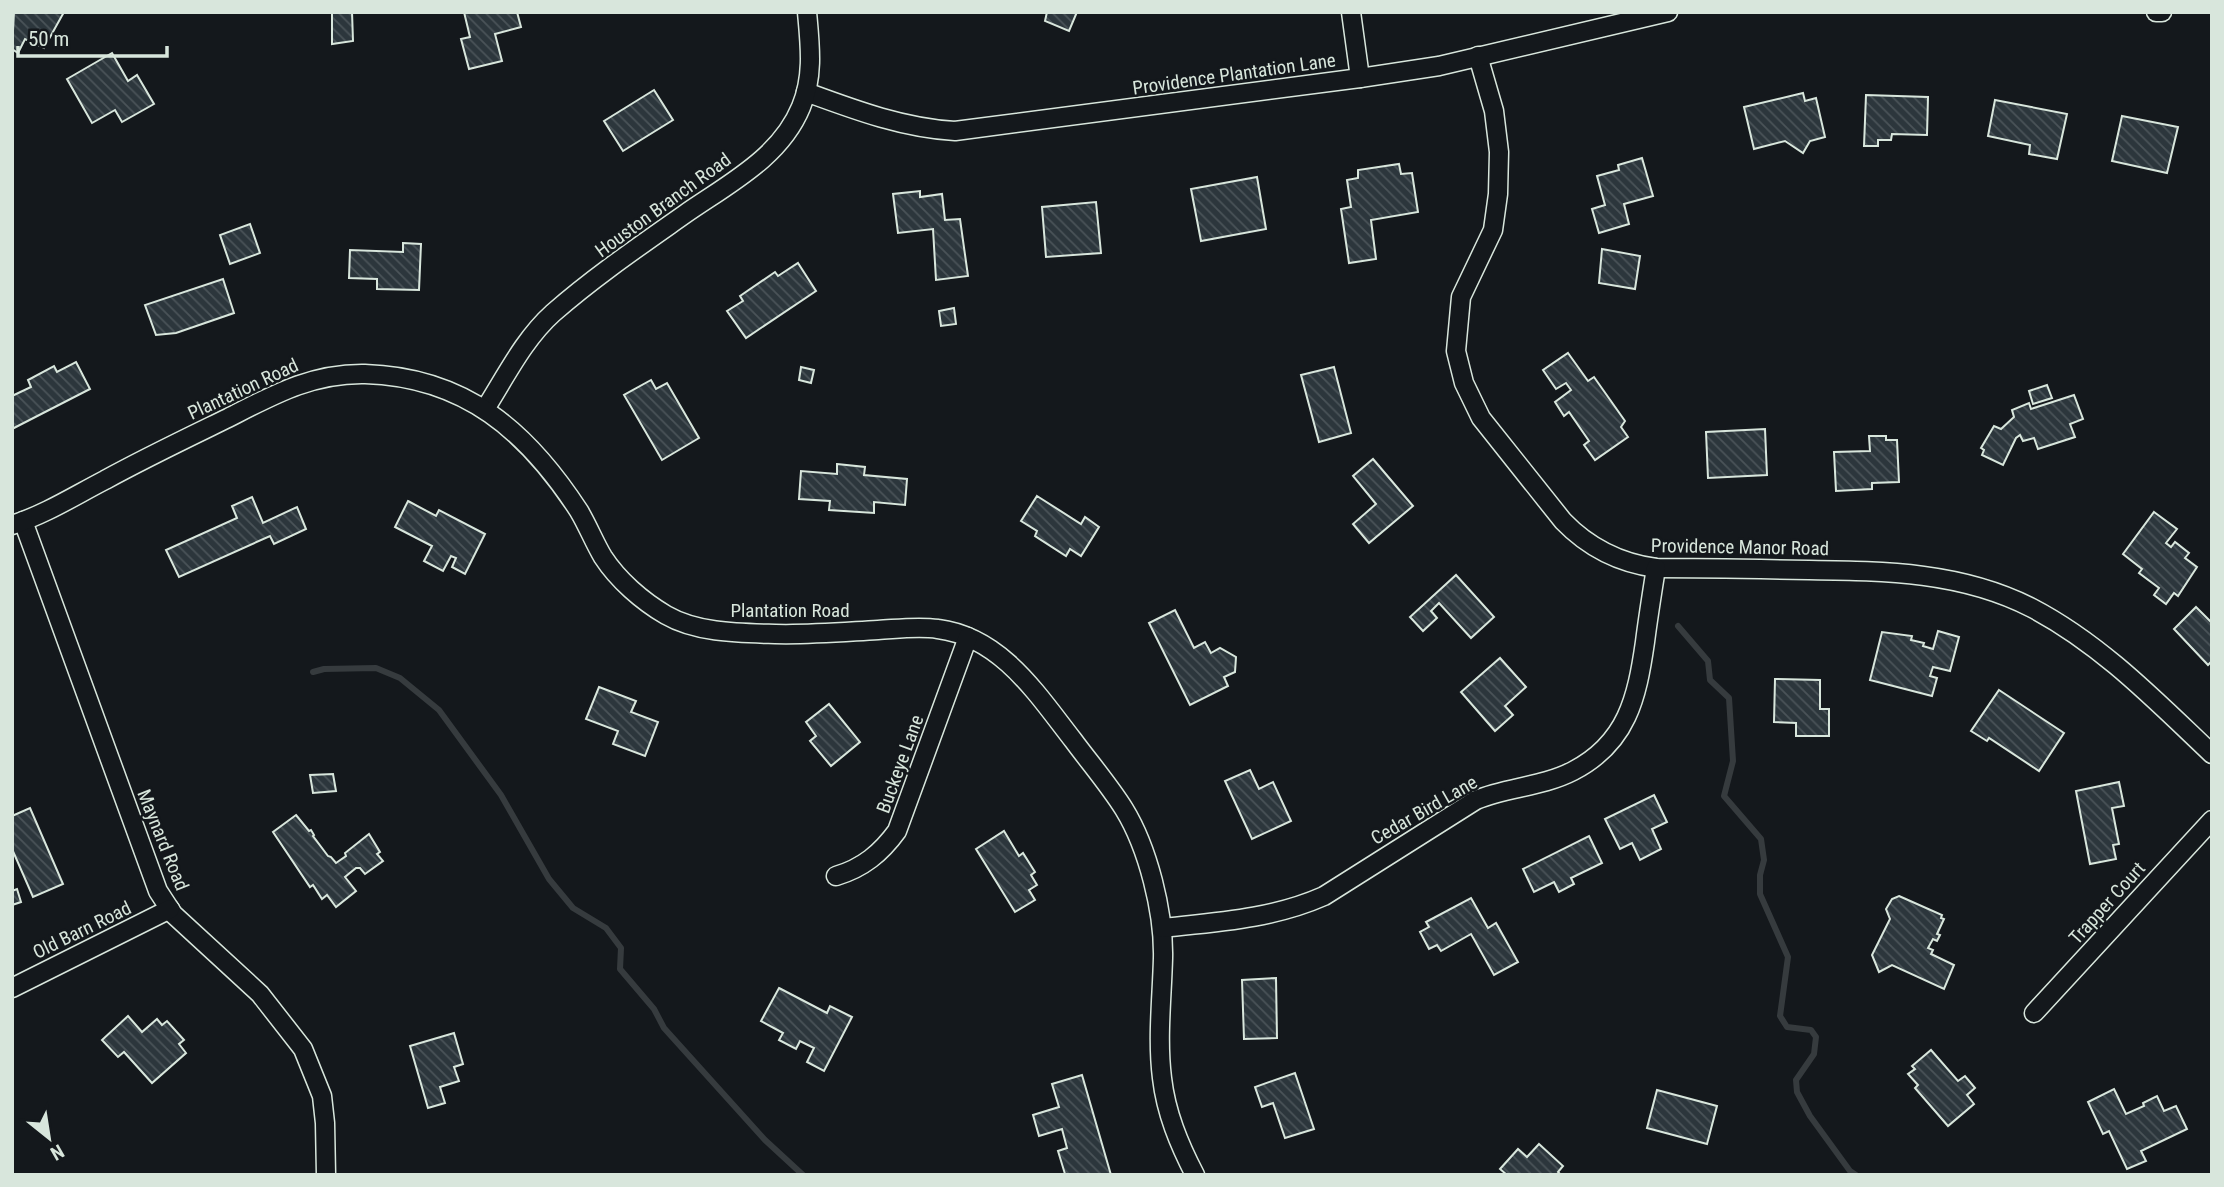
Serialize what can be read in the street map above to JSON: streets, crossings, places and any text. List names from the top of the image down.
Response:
{
  "streets": {
    "street": [
      "Providence Plantation Lane",
      "Houston Branch Road",
      "Plantation Road",
      "Providence Manor Road",
      "Buckeye Lane",
      "Cedar Bird Lane",
      "Maynard Road",
      "Trapper Court",
      "Old Barn Road"
    ]
  },
  "crossings": [
    ["Providence Plantation Lane", "Houston Branch Road"],
    ["Providence Plantation Lane", "Providence Manor Road"],
    ["Houston Branch Road", "Plantation Road"],
    ["Plantation Road", "Buckeye Lane"],
    ["Plantation Road", "Cedar Bird Lane"],
    ["Plantation Road", "Maynard Road"],
    ["Providence Manor Road", "Cedar Bird Lane"],
    ["Maynard Road", "Old Barn Road"]
  ],
  "scale_bar": "50 m",
  "north": "bottom right"
}
